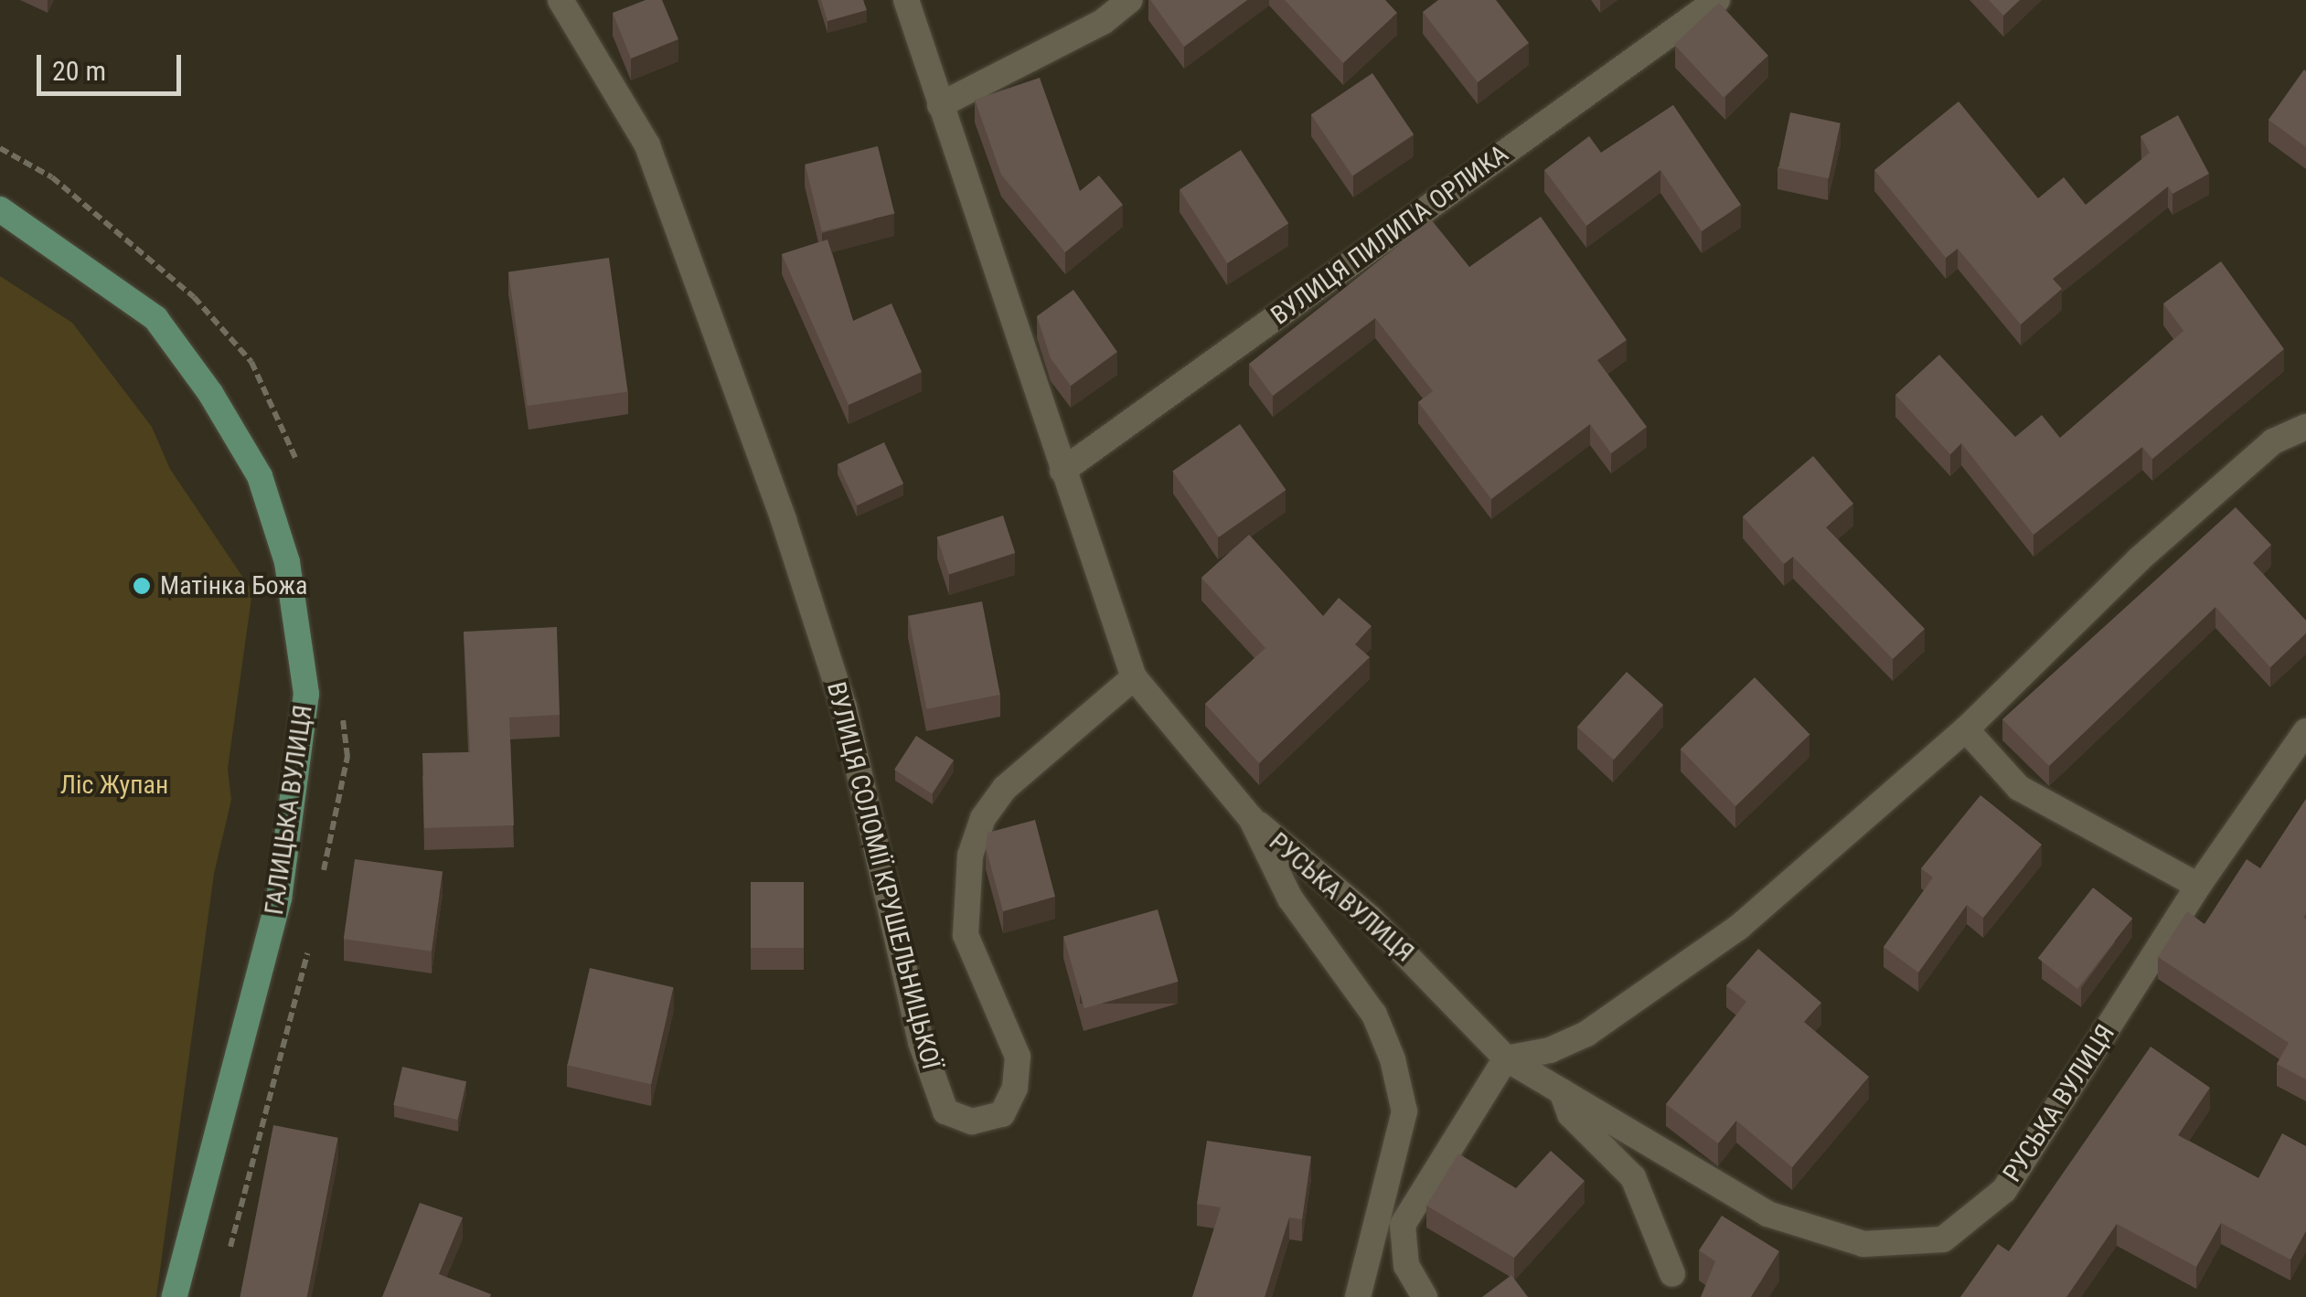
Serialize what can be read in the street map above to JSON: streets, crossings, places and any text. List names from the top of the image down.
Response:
{
  "streets": {
    "main road": ["ГАЛИЦЬКА ВУЛИЦЯ"],
    "street": ["ВУЛИЦЯ ПИЛИПА ОРЛИКА", "ВУЛИЦЯ СОЛОМІЇ КРУШЕЛЬНИЦЬКОЇ", "РУСЬКА ВУЛИЦЯ"]
  },
  "parks": ["Ліс Жупан"],
  "places": ["Матінка Божа"],
  "scale_bar": "20 m"
}
